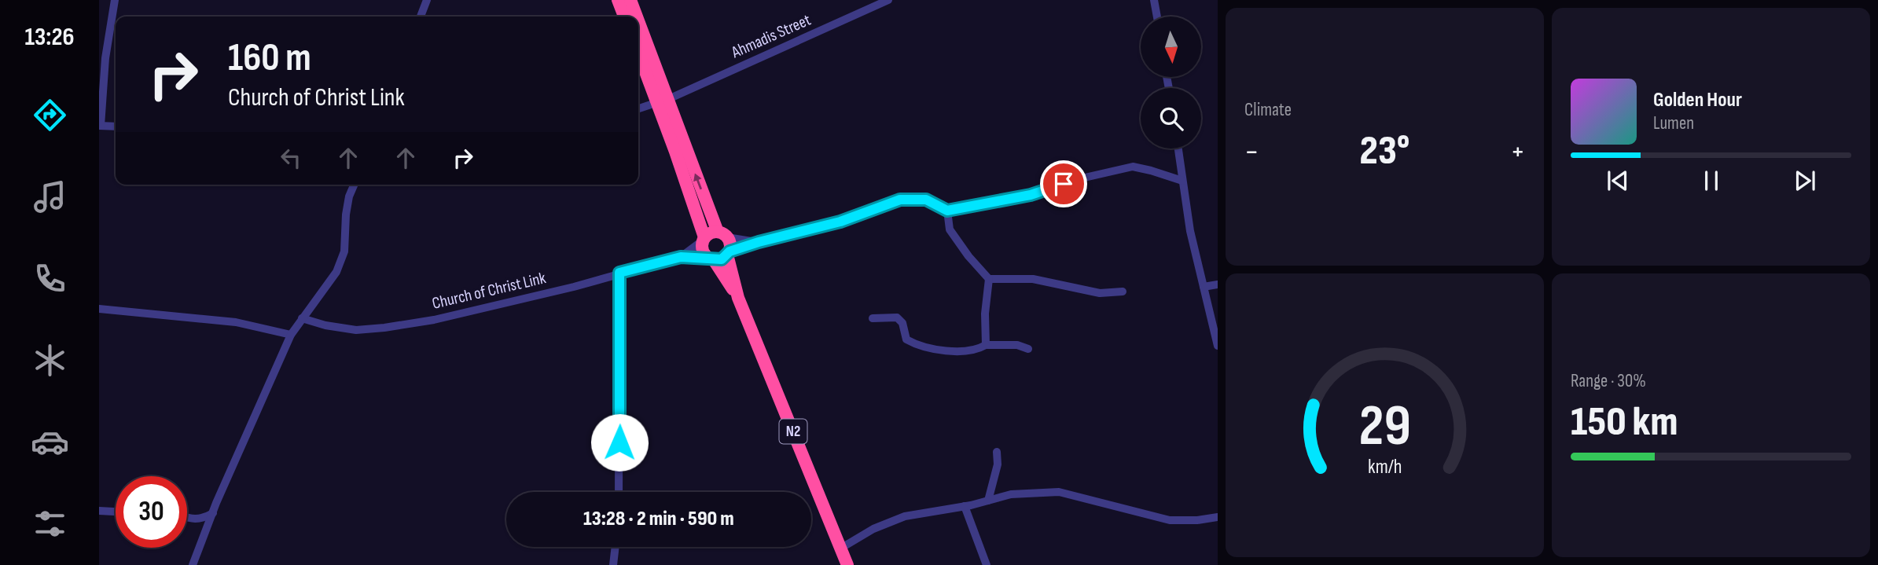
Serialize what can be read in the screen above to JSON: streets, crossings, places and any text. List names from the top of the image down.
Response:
{
  "streets": {
    "highway": ["N2"],
    "street": ["Ahmadis Street", "Church of Christ Link"]
  },
  "crossings": [
    ["Church of Christ Link", "N2"]
  ],
  "north": "bottom",
  "page": {
    "tabs": "13:26",
    "tile": [
      "Climate",
      ["Range · 30%", "150 km"]
    ],
    "turn": ["160 m", "Church of Christ Link"],
    "song": ["Golden Hour", "Lumen"],
    "heat": ["−", "23°", "+"],
    "limit": "30",
    "trip": "13:28 · 2 min · 590 m",
    "gauge": ["29", "km/h"]
  }
}
